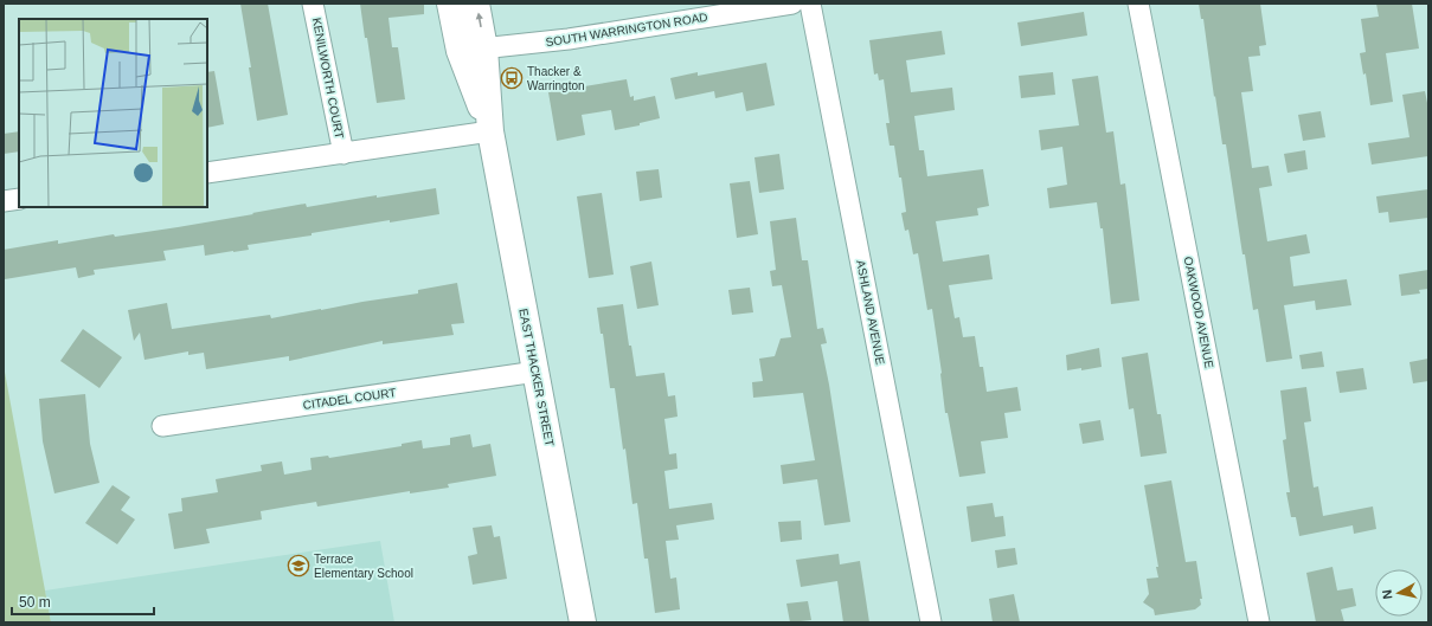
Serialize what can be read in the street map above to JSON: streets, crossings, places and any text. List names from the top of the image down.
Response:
{
  "streets": {
    "main road": ["EAST THACKER STREET"],
    "street": [
      "SOUTH WARRINGTON ROAD",
      "KENILWORTH COURT",
      "ASHLAND AVENUE",
      "OAKWOOD AVENUE",
      "CITADEL COURT"
    ]
  },
  "crossings": [
    ["SOUTH WARRINGTON ROAD", "EAST THACKER STREET"],
    ["EAST THACKER STREET", "CITADEL COURT"]
  ],
  "places": {
    "bus stop": ["Thacker & Warrington"],
    "school or university": ["Terrace Elementary School"]
  },
  "scale_bar": "50 m",
  "north": "left"
}
